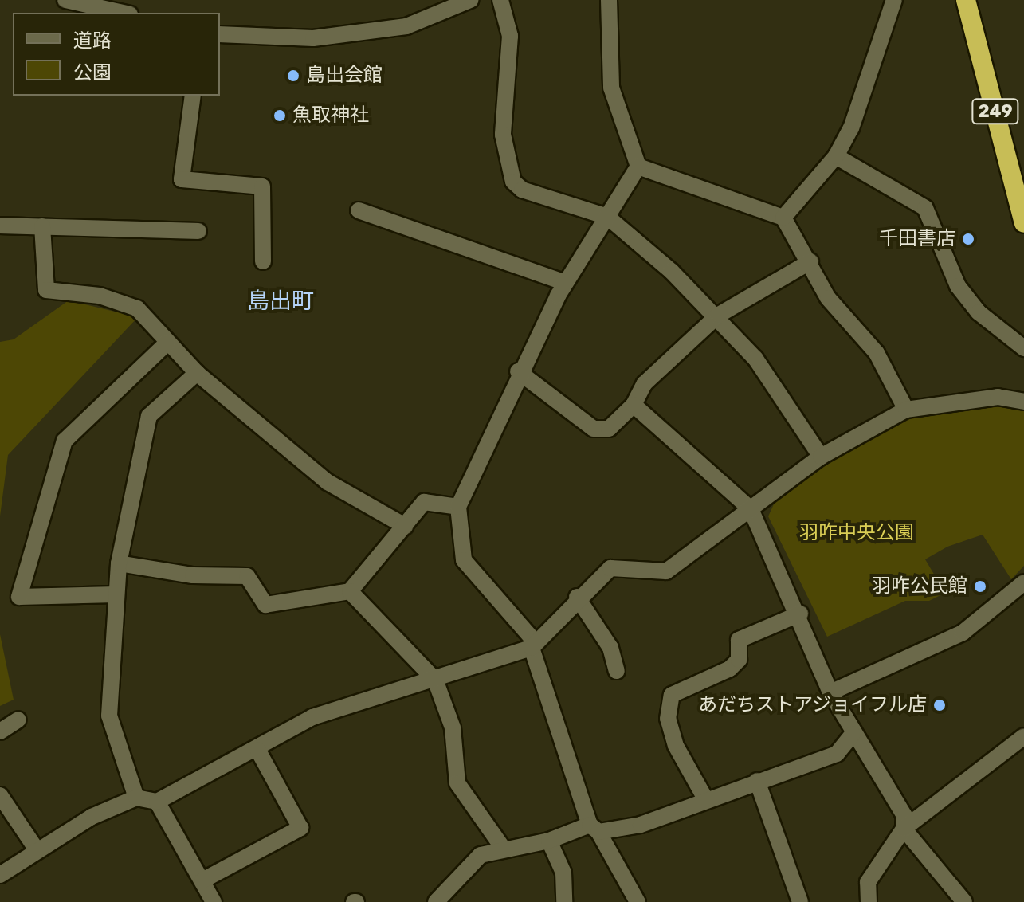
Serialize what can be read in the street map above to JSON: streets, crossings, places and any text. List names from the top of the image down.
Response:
{
  "streets": {
    "highway": ["249"]
  },
  "districts": ["島出町"],
  "parks": ["羽咋中央公園"],
  "places": [
    "島出会館",
    "魚取神社",
    "千田書店",
    "羽咋公民館",
    "あだちストアジョイフル店"
  ],
  "legend": ["道路", "公園"]
}
